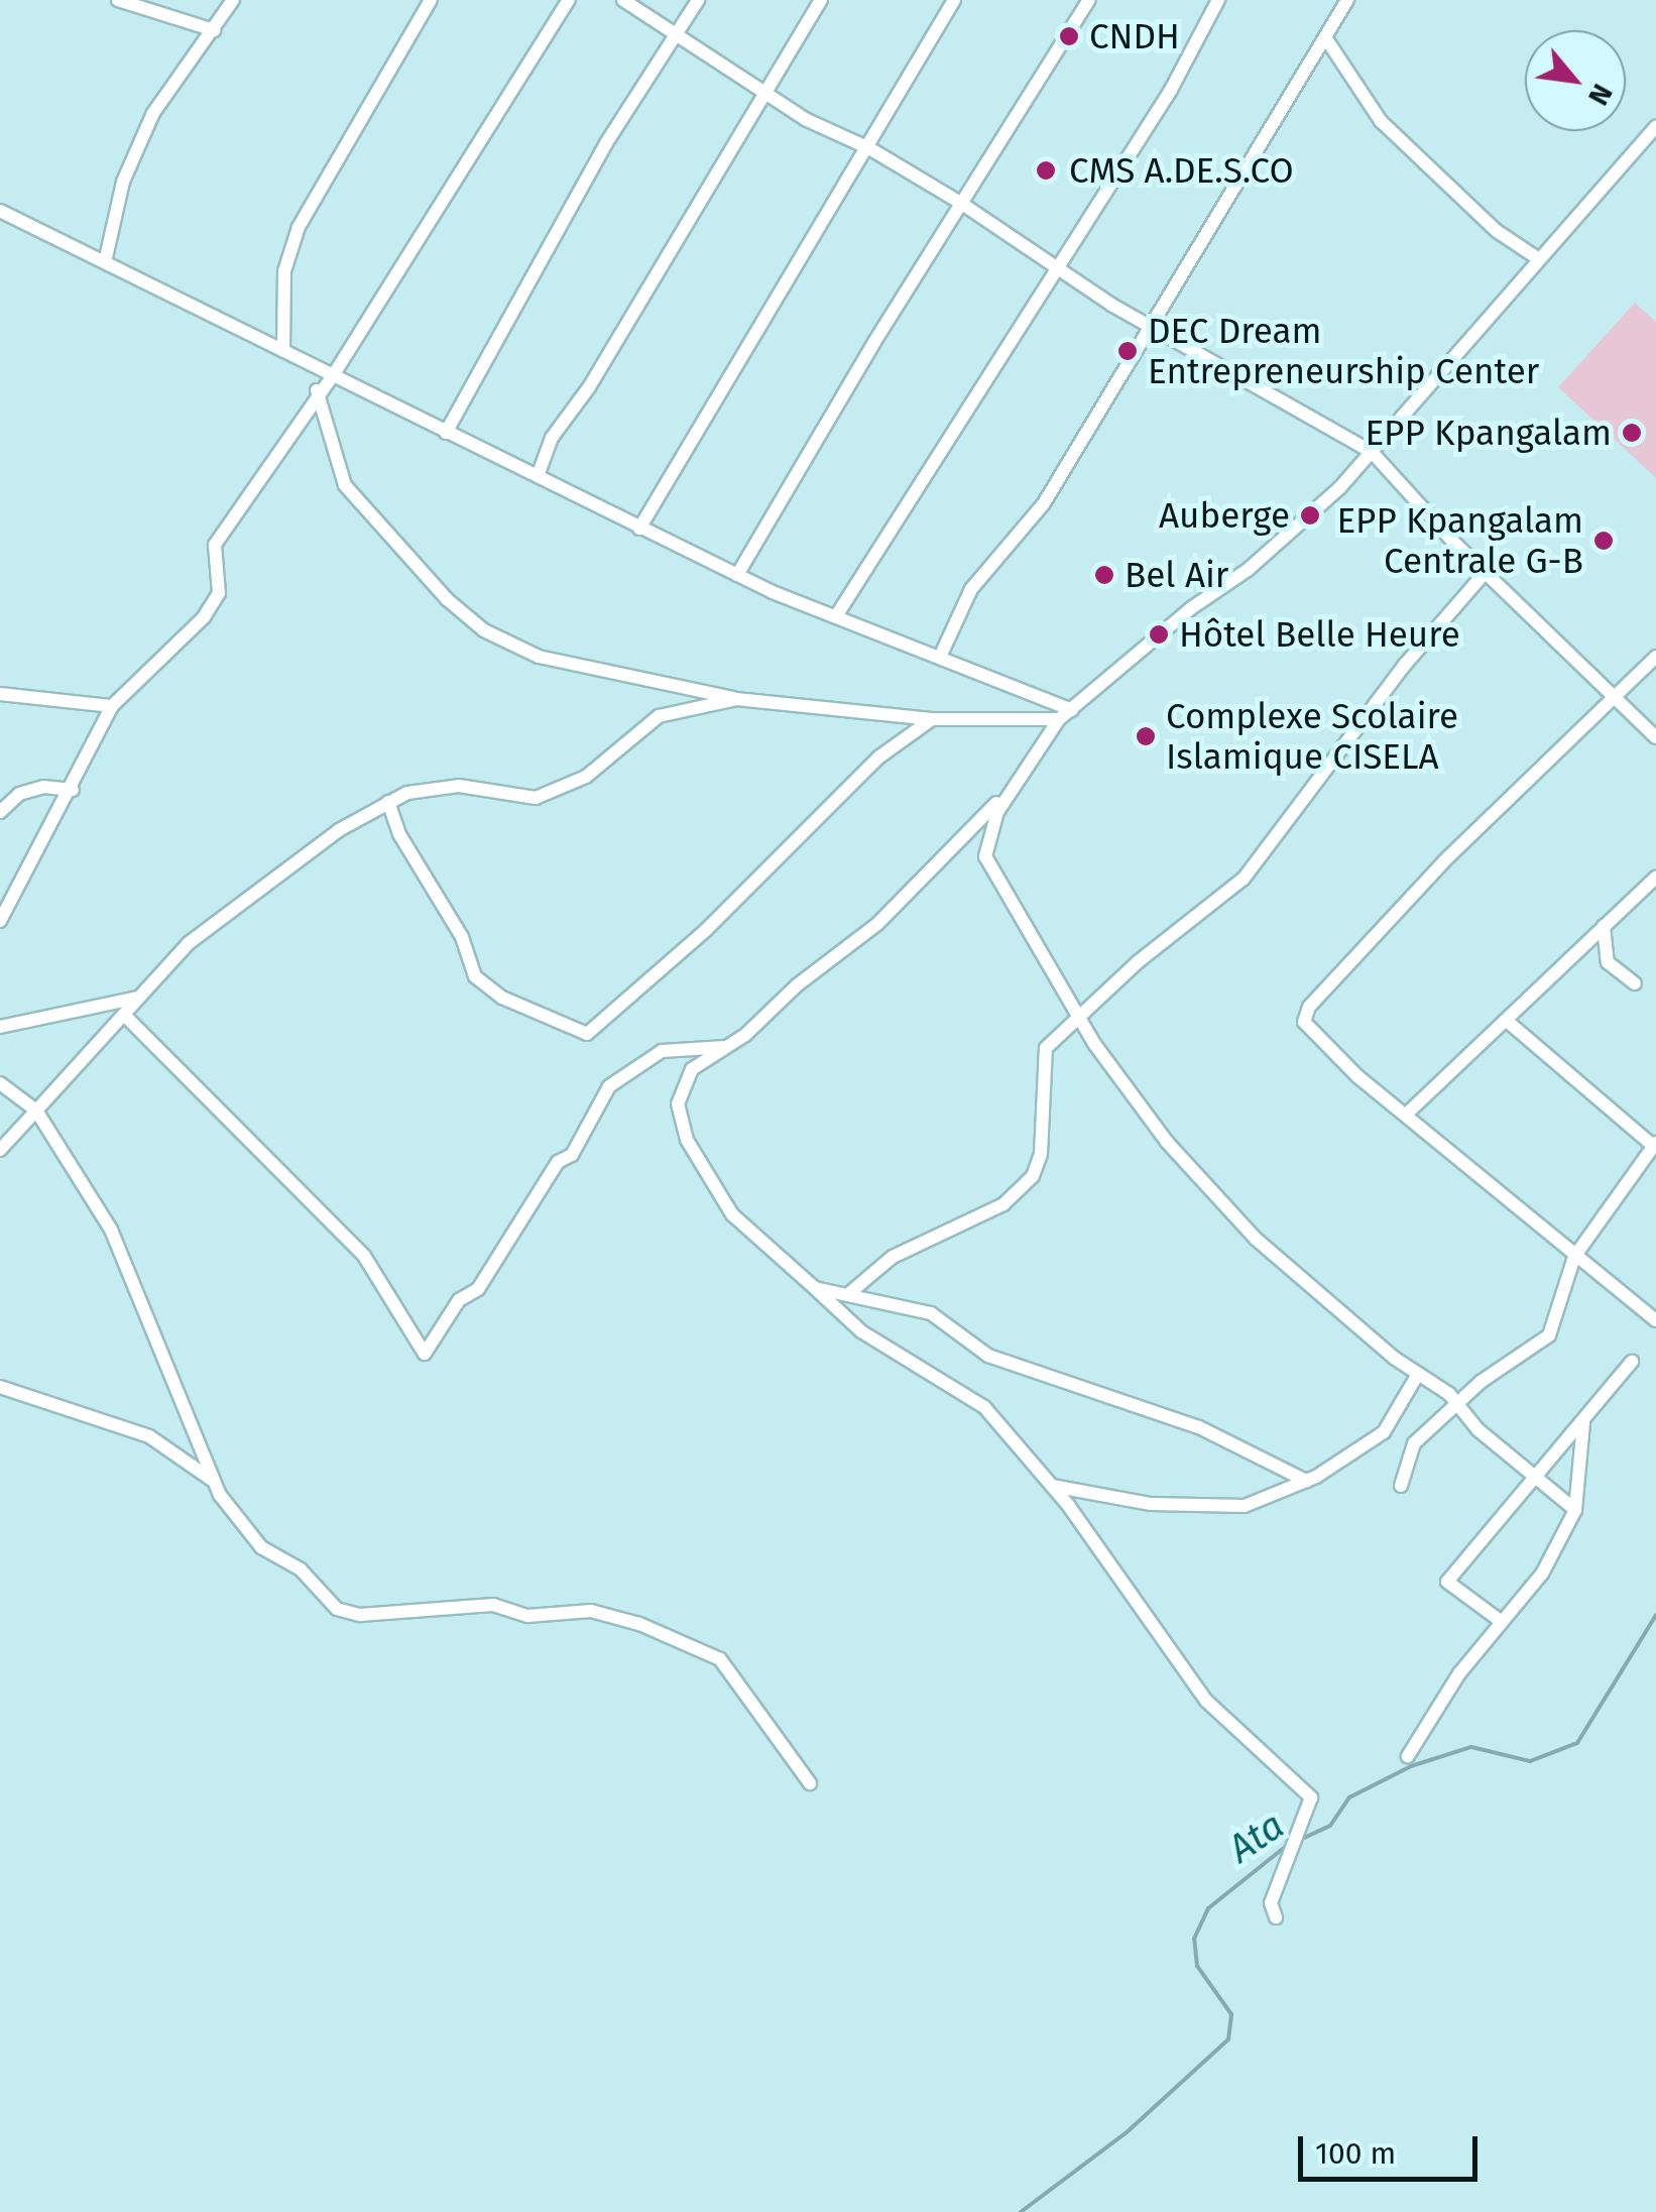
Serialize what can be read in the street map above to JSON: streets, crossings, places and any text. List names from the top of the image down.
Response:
{
  "water": ["Ata"],
  "places": [
    "CNDH",
    "CMS A.DE.S.CO",
    "DEC Dream Entrepreneurship Center",
    "EPP Kpangalam",
    "Auberge",
    "EPP Kpangalam Centrale G-B",
    "Bel Air",
    "Hôtel Belle Heure",
    "Complexe Scolaire Islamique CISELA"
  ],
  "scale_bar": "100 m",
  "north": "bottom right"
}
